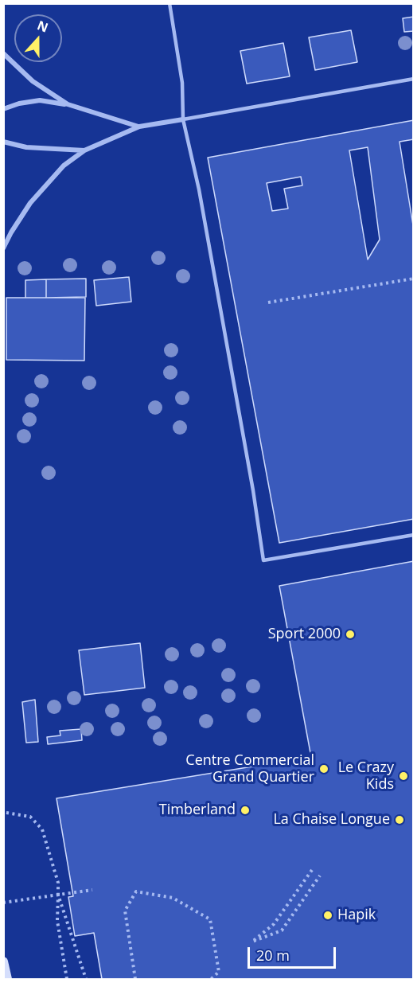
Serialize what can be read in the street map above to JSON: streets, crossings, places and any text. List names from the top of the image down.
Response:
{
  "places": [
    "Sport 2000",
    "Centre Commercial Grand Quartier",
    "Le Crazy Kids",
    "Timberland",
    "La Chaise Longue",
    "Hapik"
  ],
  "scale_bar": "20 m",
  "north": "top"
}
